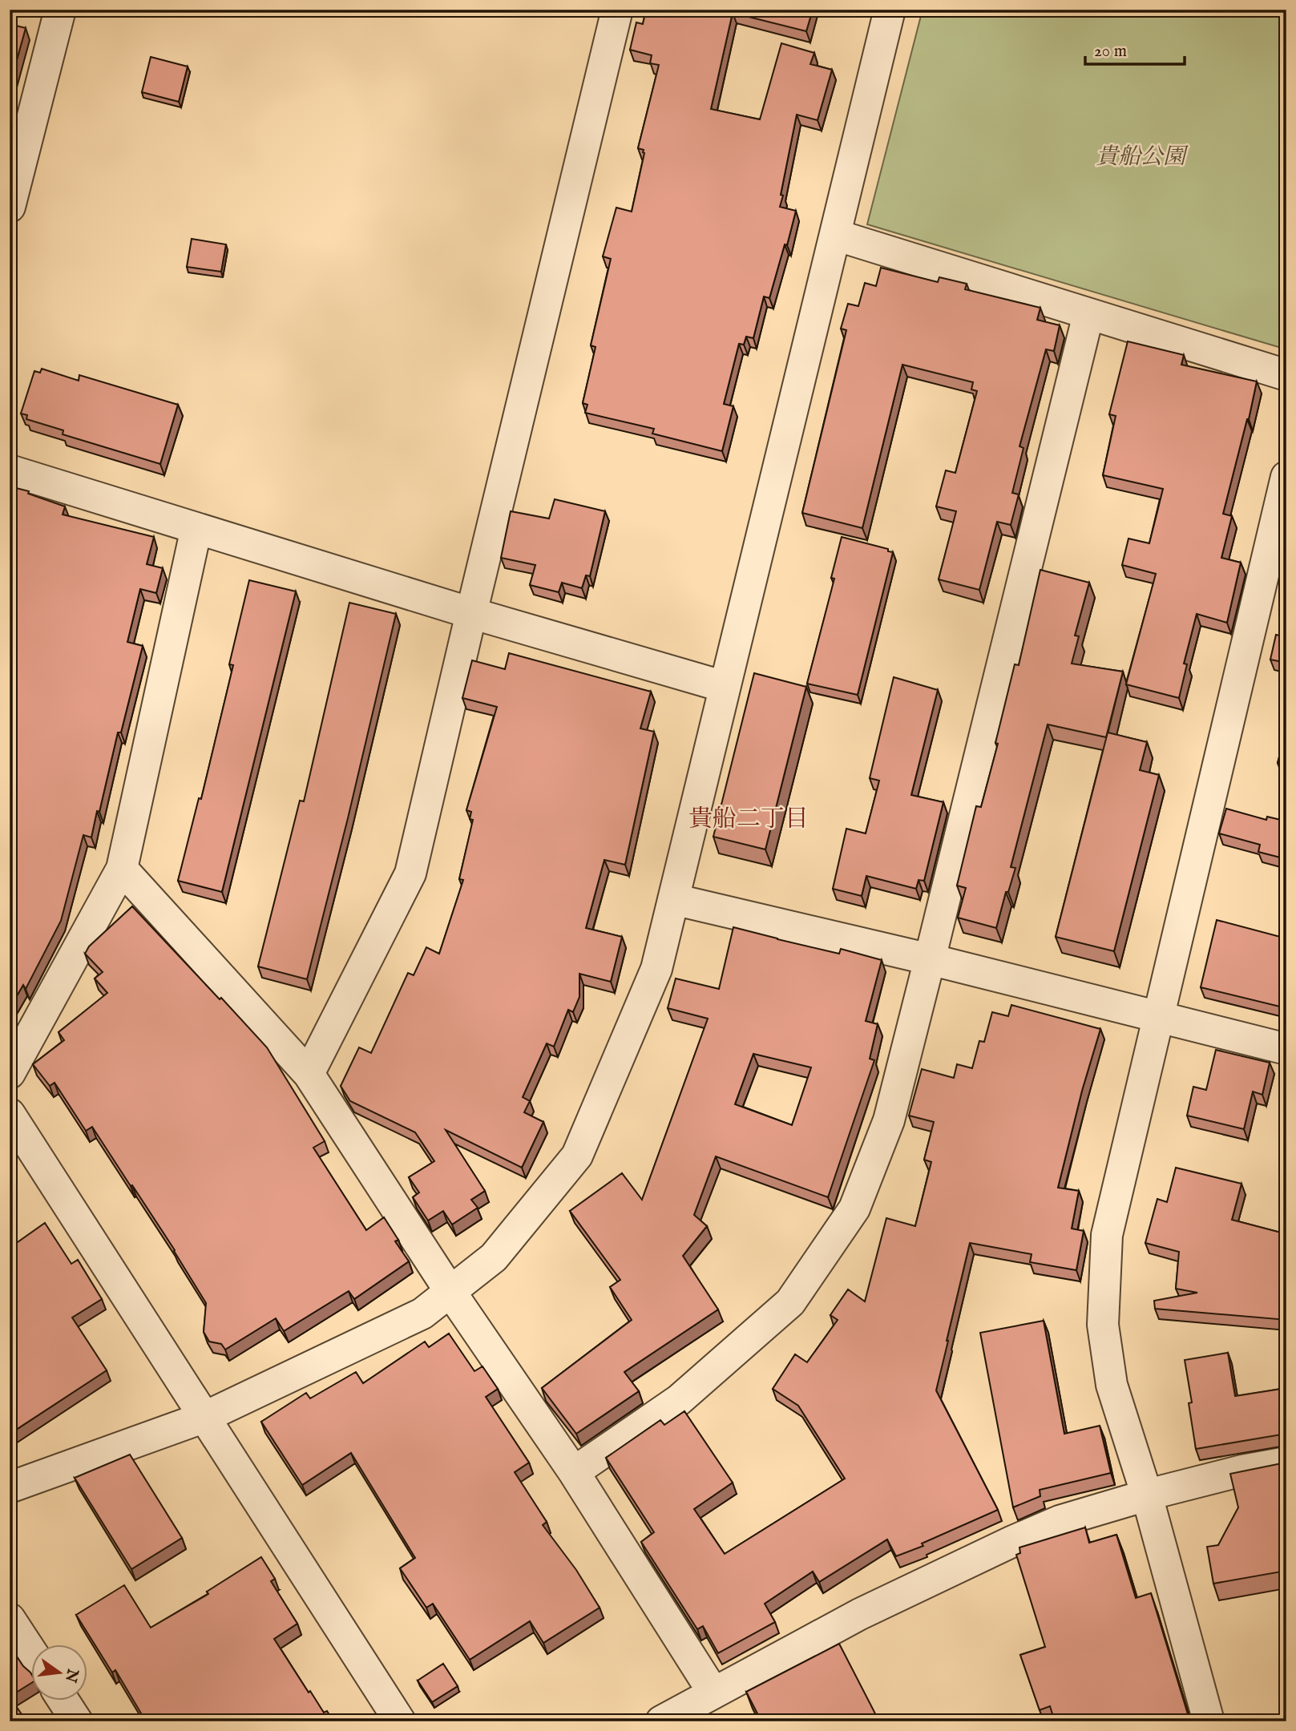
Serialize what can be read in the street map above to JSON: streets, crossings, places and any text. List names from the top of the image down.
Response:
{
  "districts": ["貴船二丁目"],
  "parks": ["貴船公園"],
  "scale_bar": "20 m",
  "north": "right"
}
